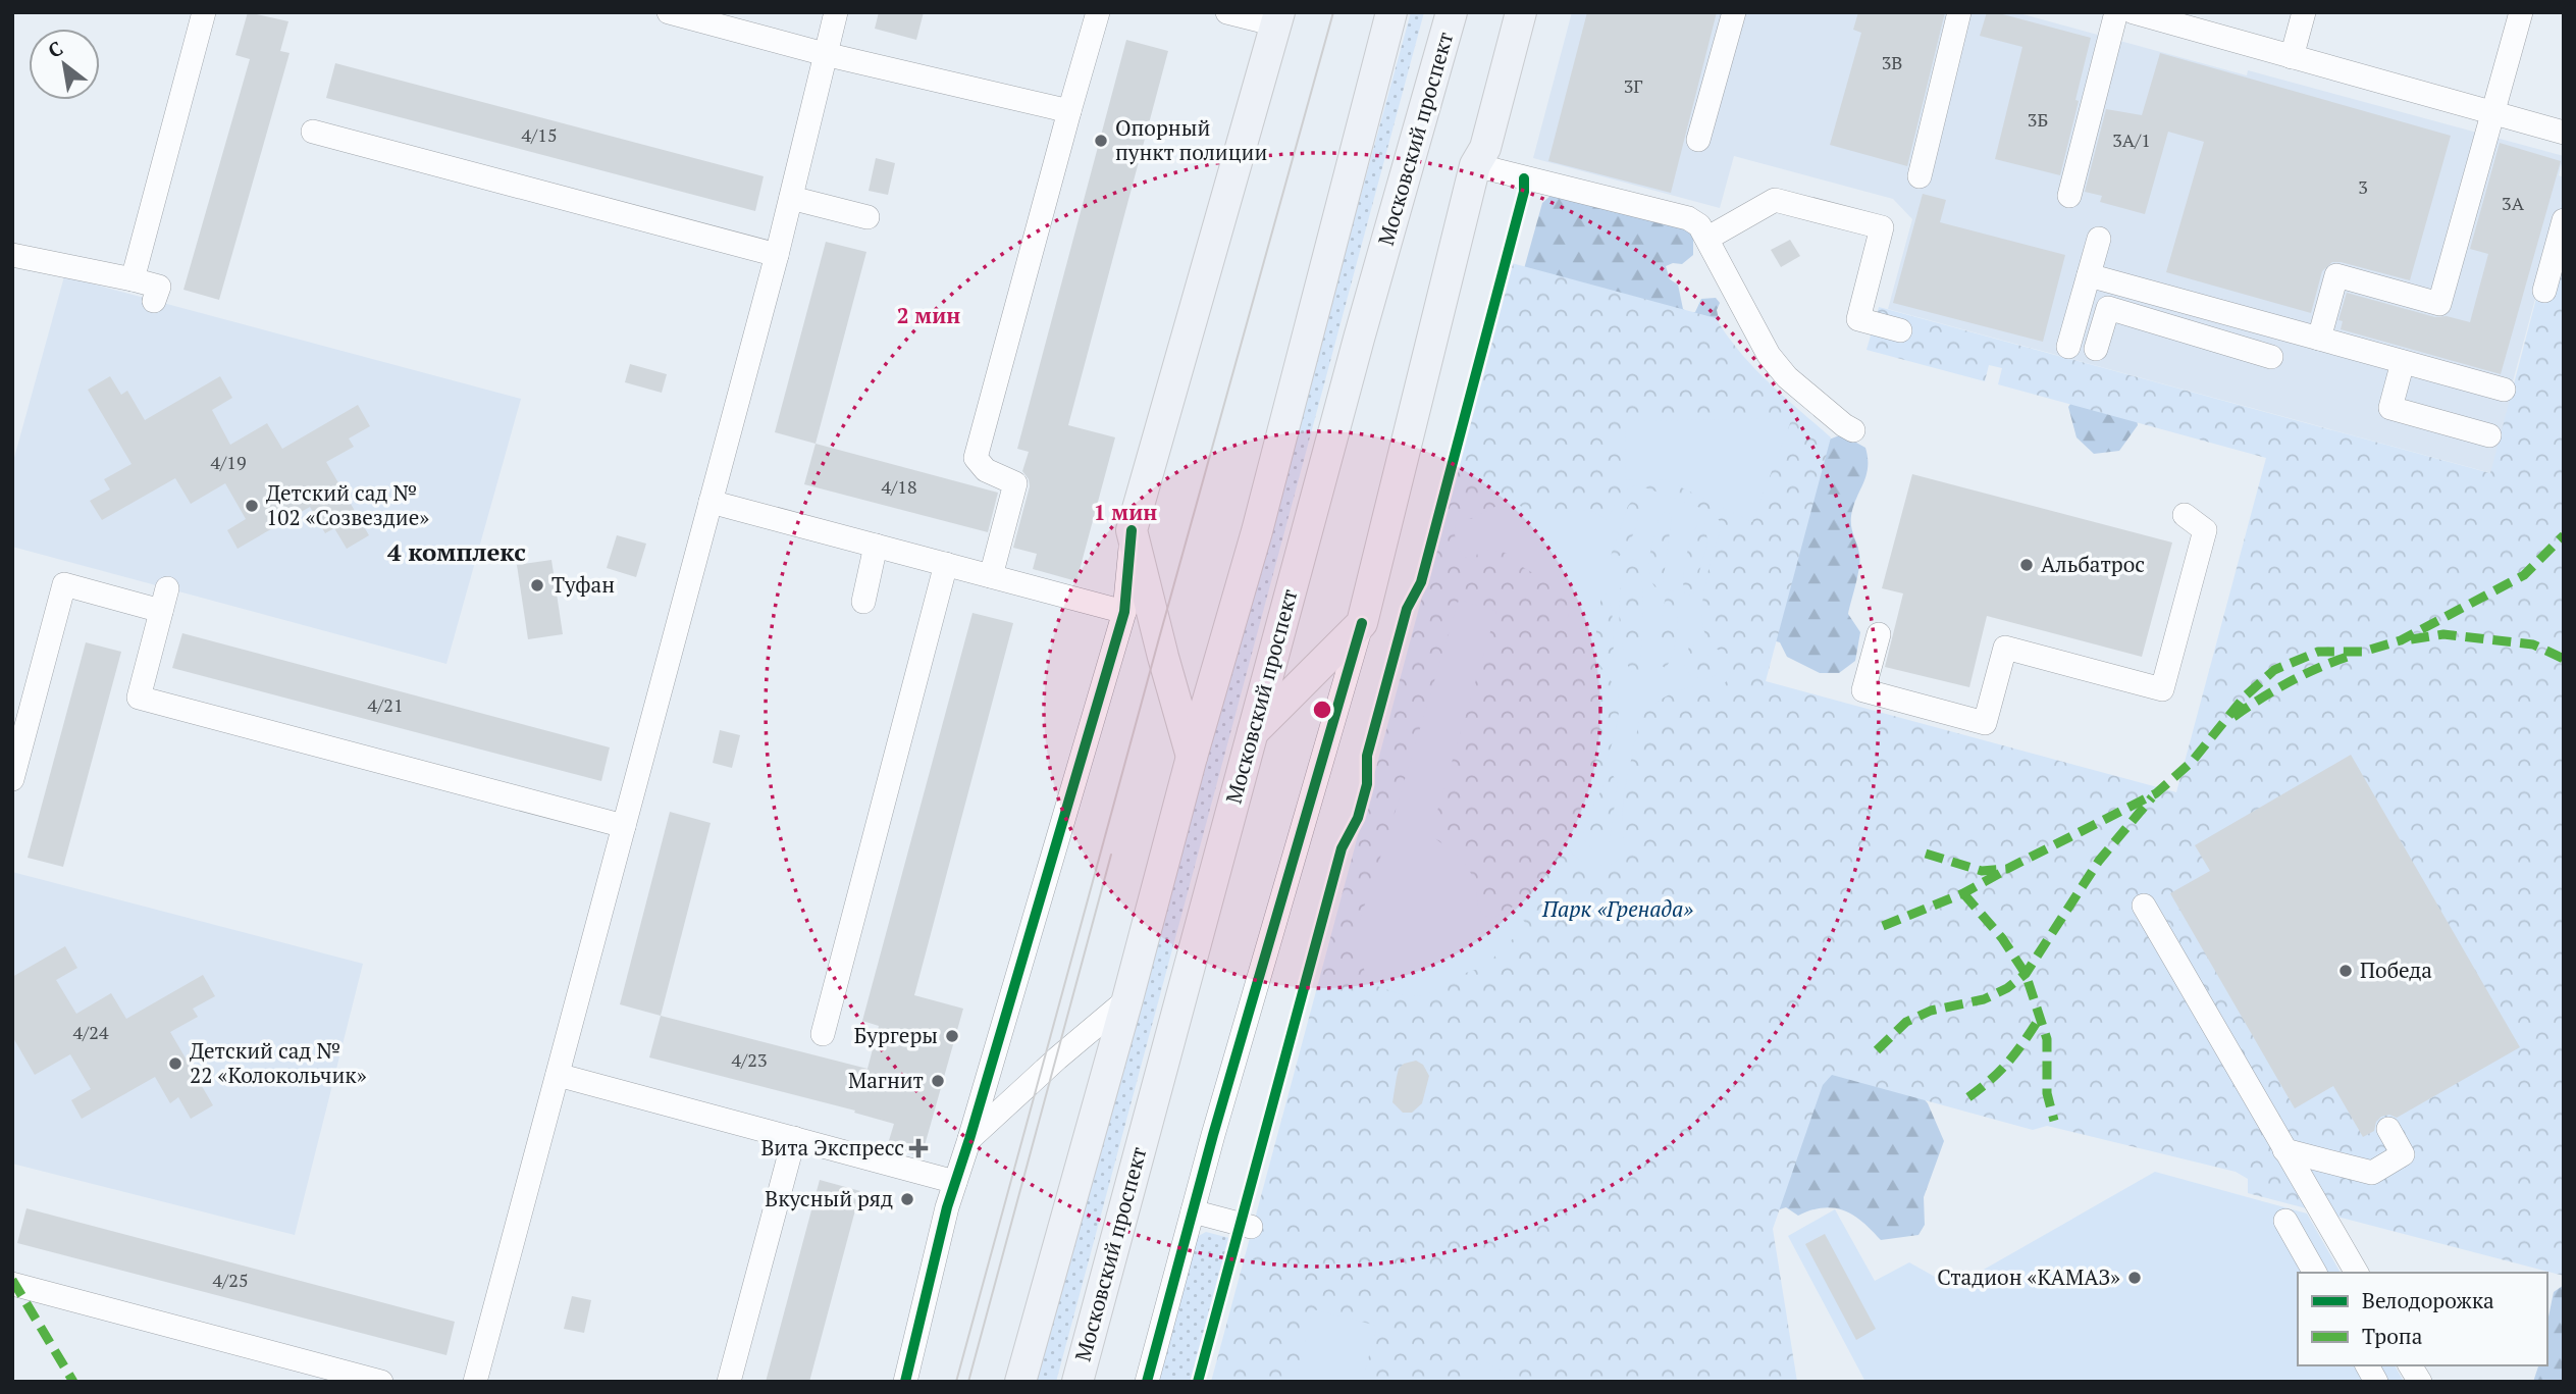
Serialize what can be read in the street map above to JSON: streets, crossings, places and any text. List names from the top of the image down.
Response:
{
  "streets": {
    "main road": ["Московский проспект"]
  },
  "districts": ["4 комплекс"],
  "parks": ["Парк «Гренада»"],
  "places": {
    "other": [
      "Опорный пункт полиции",
      "Детский сад № 102 «Созвездие»",
      "Альбатрос",
      "Туфан",
      "Победа",
      "Бургеры",
      "Детский сад № 22 «Колокольчик»",
      "Магнит",
      "Вкусный ряд",
      "Стадион «КАМАЗ»"
    ],
    "health": ["Вита Экспресс"]
  },
  "house_numbers": [
    "3В",
    "3Г",
    "3Б",
    "4/15",
    "3А/1",
    "3",
    "3А",
    "4/19",
    "4/18",
    "4/21",
    "4/24",
    "4/23",
    "4/25"
  ],
  "legend": ["Велодорожка", "Тропа"],
  "north": "top left",
  "rings": ["2 мин", "1 мин"]
}
